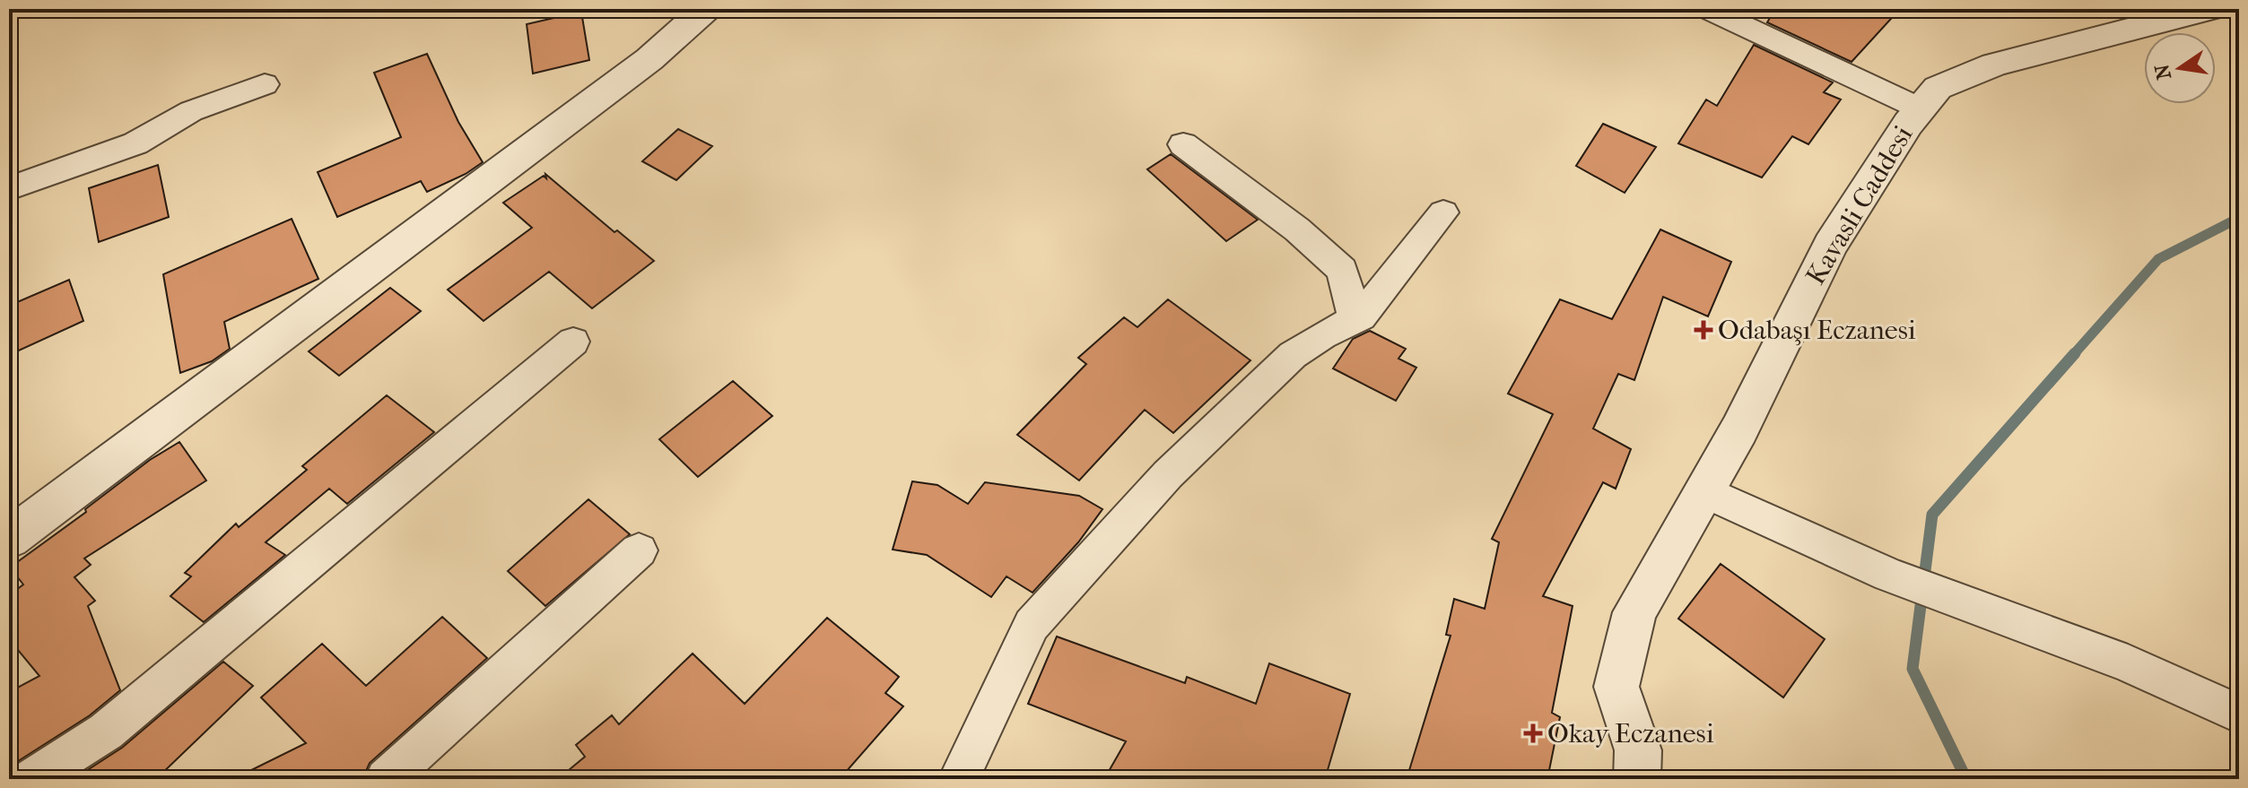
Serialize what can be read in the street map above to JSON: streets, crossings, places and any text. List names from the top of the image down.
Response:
{
  "streets": {
    "street": ["Kavasli Caddesi"]
  },
  "places": {
    "health": ["Odabaşı Eczanesi", "Okay Eczanesi"]
  },
  "north": "left"
}
